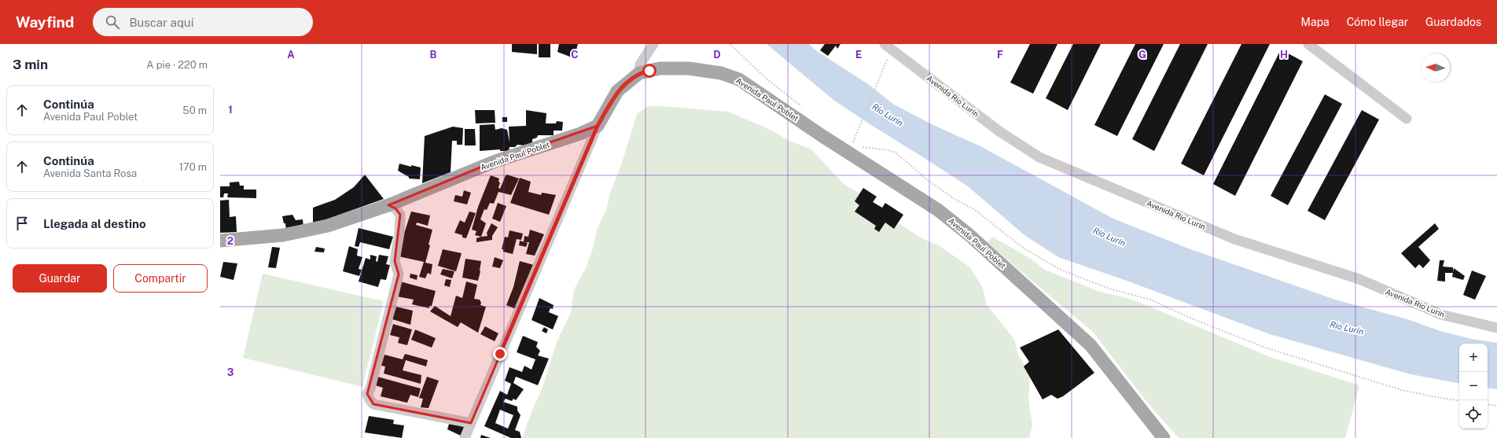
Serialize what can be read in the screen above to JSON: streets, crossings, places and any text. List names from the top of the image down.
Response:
{
  "streets": {
    "main road": ["Avenida Paul Poblet"],
    "street": ["Avenida Río Lurín"]
  },
  "water": ["Río Lurín"],
  "north": "left",
  "page": {
    "header": "Wayfind",
    "search": "Buscar aquí",
    "nav": ["Mapa", "Cómo llegar", "Guardados"],
    "heading": ["3 min", "A pie · 220 m"],
    "list": [
      ["Continúa", "Avenida Paul Poblet", "50 m"],
      ["Continúa", "Avenida Santa Rosa", "170 m"],
      "Llegada al destino"
    ],
    "buttons": ["Guardar", "Compartir"],
    "map_buttons": ["+", "−"]
  },
  "grid": {
    "columns": [
      "A",
      "B",
      "C",
      "D",
      "E",
      "F",
      "G",
      "H"
    ],
    "rows": ["1", "2", "3"]
  }
}
